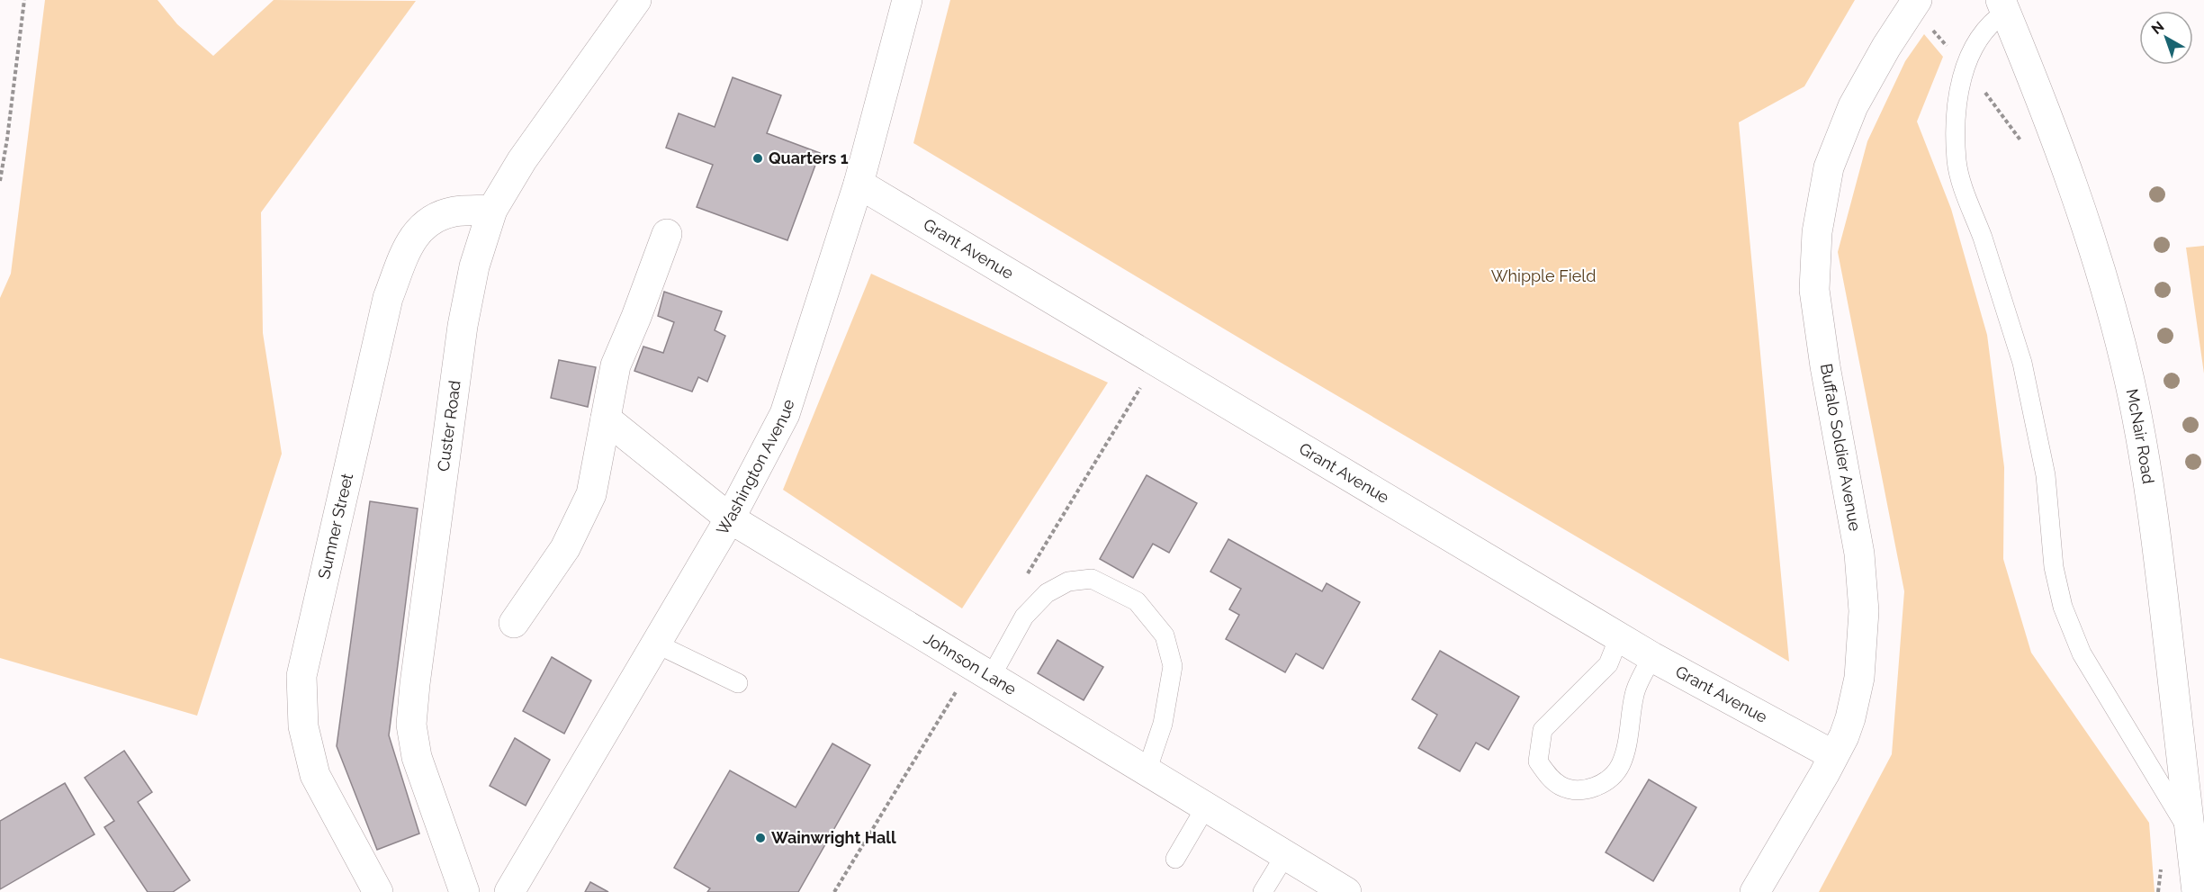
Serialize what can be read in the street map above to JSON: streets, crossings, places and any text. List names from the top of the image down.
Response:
{
  "streets": {
    "street": [
      "Grant Avenue",
      "Custer Road",
      "McNair Road",
      "Buffalo Soldier Avenue",
      "Washington Avenue",
      "Sumner Street",
      "Johnson Lane"
    ]
  },
  "crossings": [
    ["Grant Avenue", "Buffalo Soldier Avenue"],
    ["Grant Avenue", "Washington Avenue"],
    ["Custer Road", "Sumner Street"],
    ["Washington Avenue", "Johnson Lane"]
  ],
  "parks": ["Whipple Field"],
  "places": ["Quarters 1", "Wainwright Hall"],
  "north": "top left"
}
